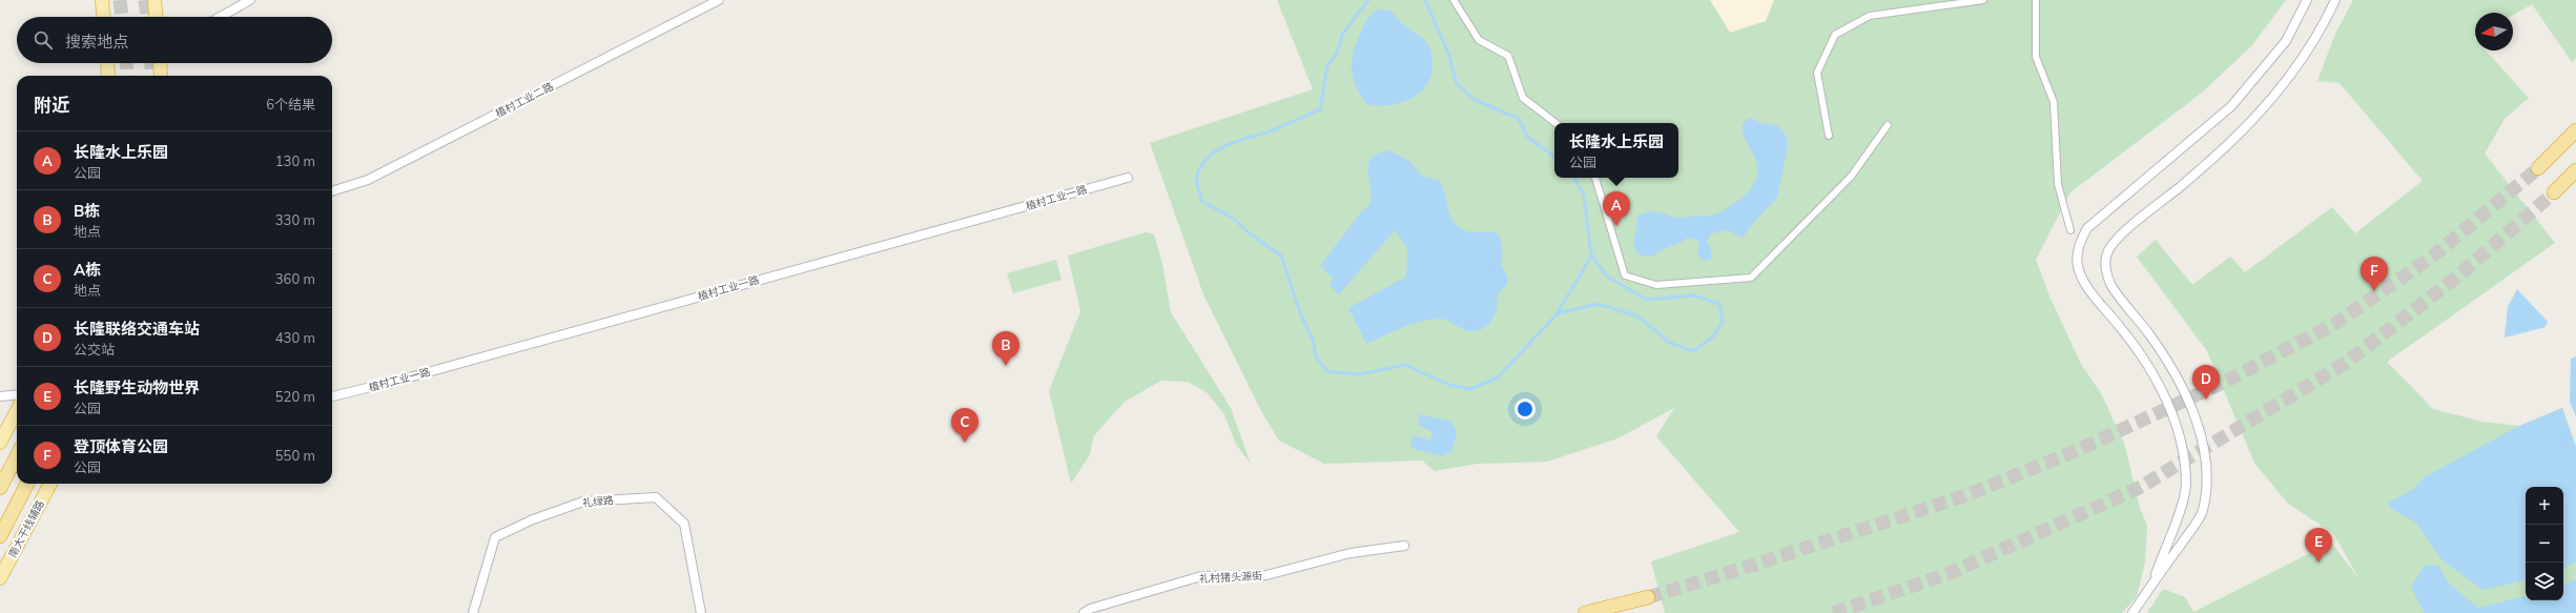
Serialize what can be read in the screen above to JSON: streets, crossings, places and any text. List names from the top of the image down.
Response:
{
  "streets": {
    "main road": ["南大干线辅路"],
    "street": [
      "植村工业二路",
      "植村工业一路",
      "礼绿路",
      "礼村猪头源街"
    ]
  },
  "north": "left",
  "page": {
    "search": "搜索地点",
    "heading": ["附近", "6个结果"],
    "popup": ["长隆水上乐园", "公园"],
    "list": [
      {
        "mark": "A",
        "name": "长隆水上乐园",
        "note": "公园",
        "value": "130 m"
      },
      {
        "mark": "B",
        "name": "B栋",
        "note": "地点",
        "value": "330 m"
      },
      {
        "mark": "C",
        "name": "A栋",
        "note": "地点",
        "value": "360 m"
      },
      {
        "mark": "D",
        "name": "长隆联络交通车站",
        "note": "公交站",
        "value": "430 m"
      },
      {
        "mark": "E",
        "name": "长隆野生动物世界",
        "note": "公园",
        "value": "520 m"
      },
      {
        "mark": "F",
        "name": "登顶体育公园",
        "note": "公园",
        "value": "550 m"
      }
    ],
    "pins": [
      "A",
      "F",
      "B",
      "D",
      "C",
      "E"
    ],
    "map_buttons": ["+", "−"]
  }
}
